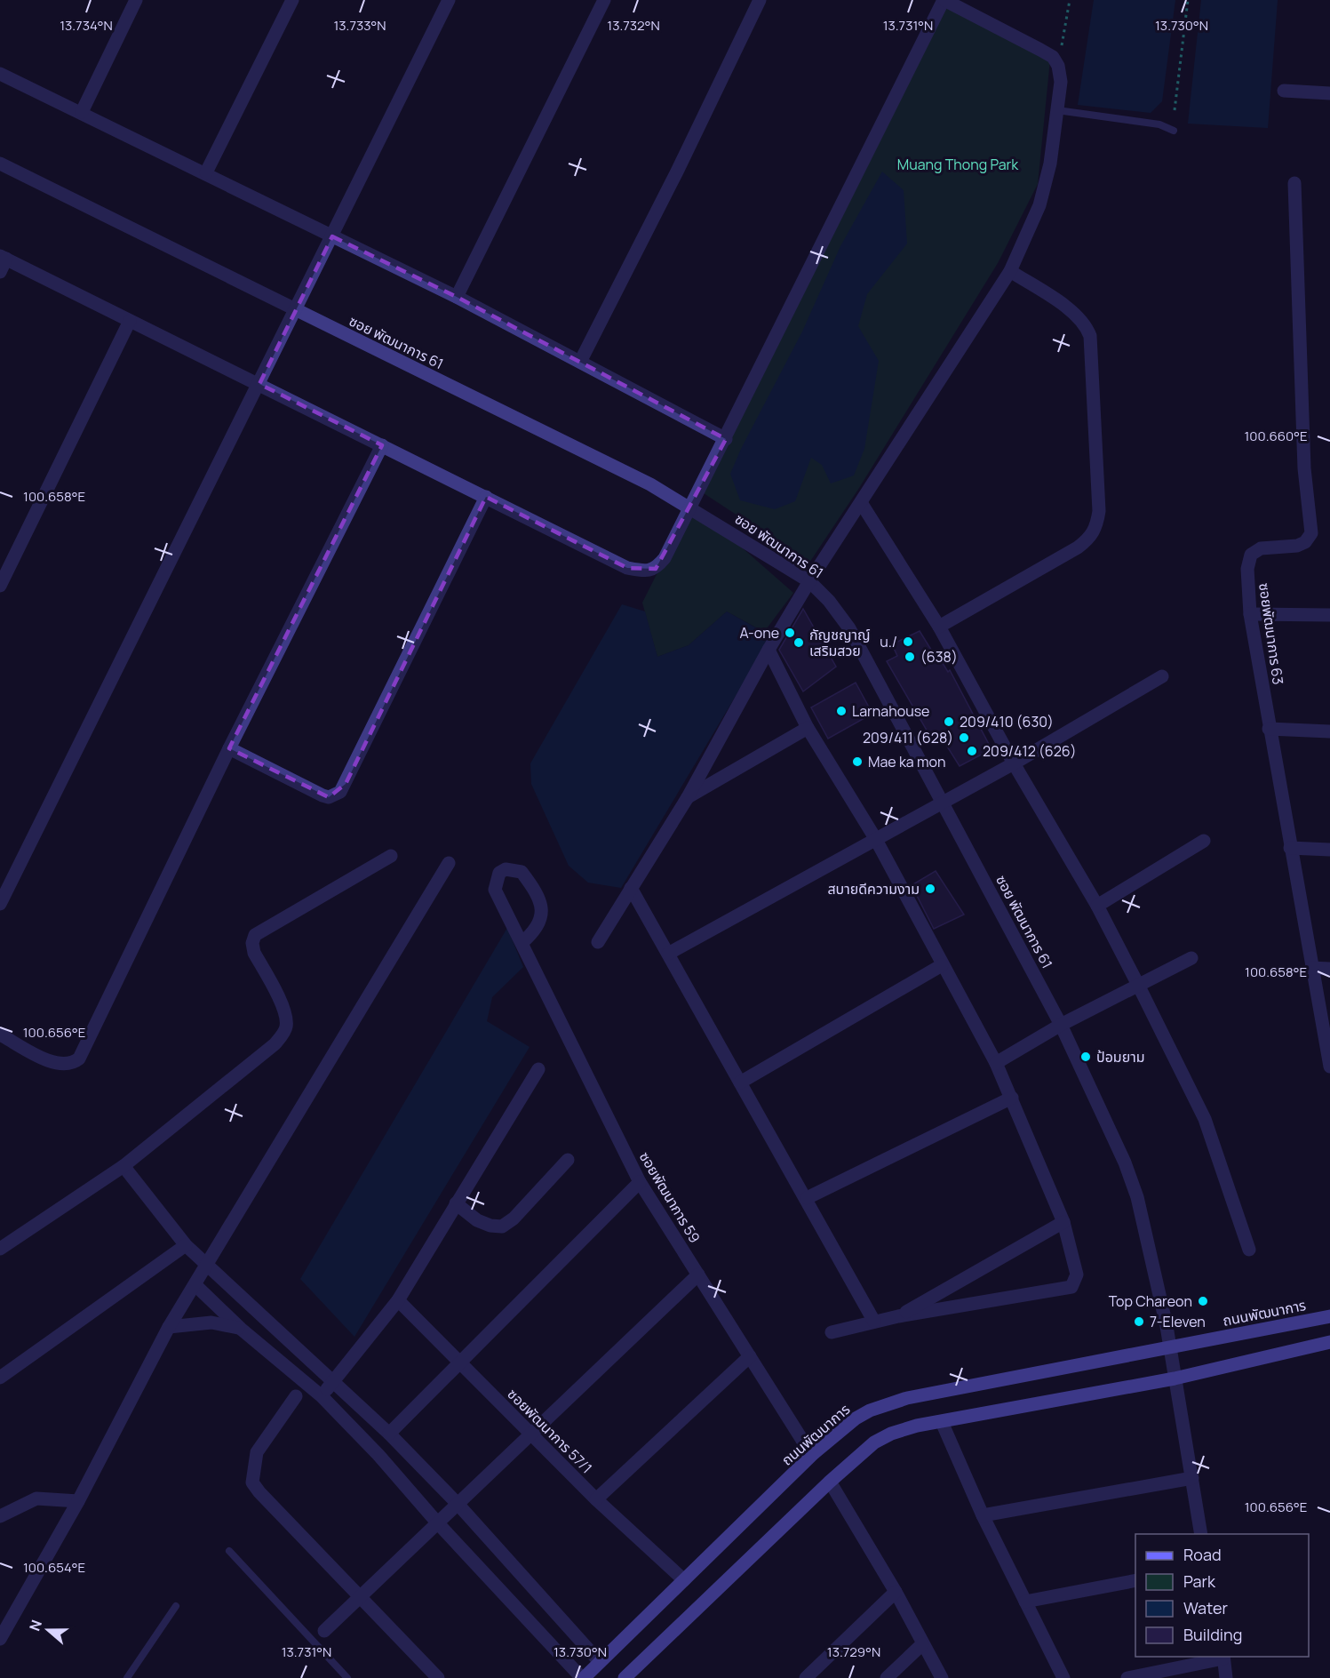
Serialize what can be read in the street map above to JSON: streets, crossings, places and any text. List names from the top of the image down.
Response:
{
  "streets": {
    "main road": ["ถนนพัฒนาการ"],
    "street": [
      "ซอย พัฒนาการ 61",
      "ซอยพัฒนาการ 63",
      "ซอยพัฒนาการ 59",
      "ซอยพัฒนาการ 57/1"
    ]
  },
  "crossings": [
    ["ซอย พัฒนาการ 61", "ถนนพัฒนาการ"],
    ["ซอยพัฒนาการ 59", "ถนนพัฒนาการ"],
    ["ถนนพัฒนาการ", "ซอยพัฒนาการ 57/1"]
  ],
  "parks": ["Muang Thong Park"],
  "places": [
    "A-one",
    "u./",
    "กัญชญาญ์ เสริมสวย",
    "(638)",
    "Larnahouse",
    "209/410 (630)",
    "209/411 (628)",
    "209/412 (626)",
    "Mae ka mon",
    "สบายดีความงาม",
    "ป้อมยาม",
    "Top Chareon",
    "7-Eleven"
  ],
  "legend": [
    "Road",
    "Park",
    "Water",
    "Building"
  ],
  "north": "left",
  "coordinates": [
    "13.734°N",
    "13.733°N",
    "13.732°N",
    "13.731°N",
    "13.730°N",
    "100.660°E",
    "100.658°E",
    "100.656°E",
    "100.654°E",
    "13.729°N"
  ]
}
